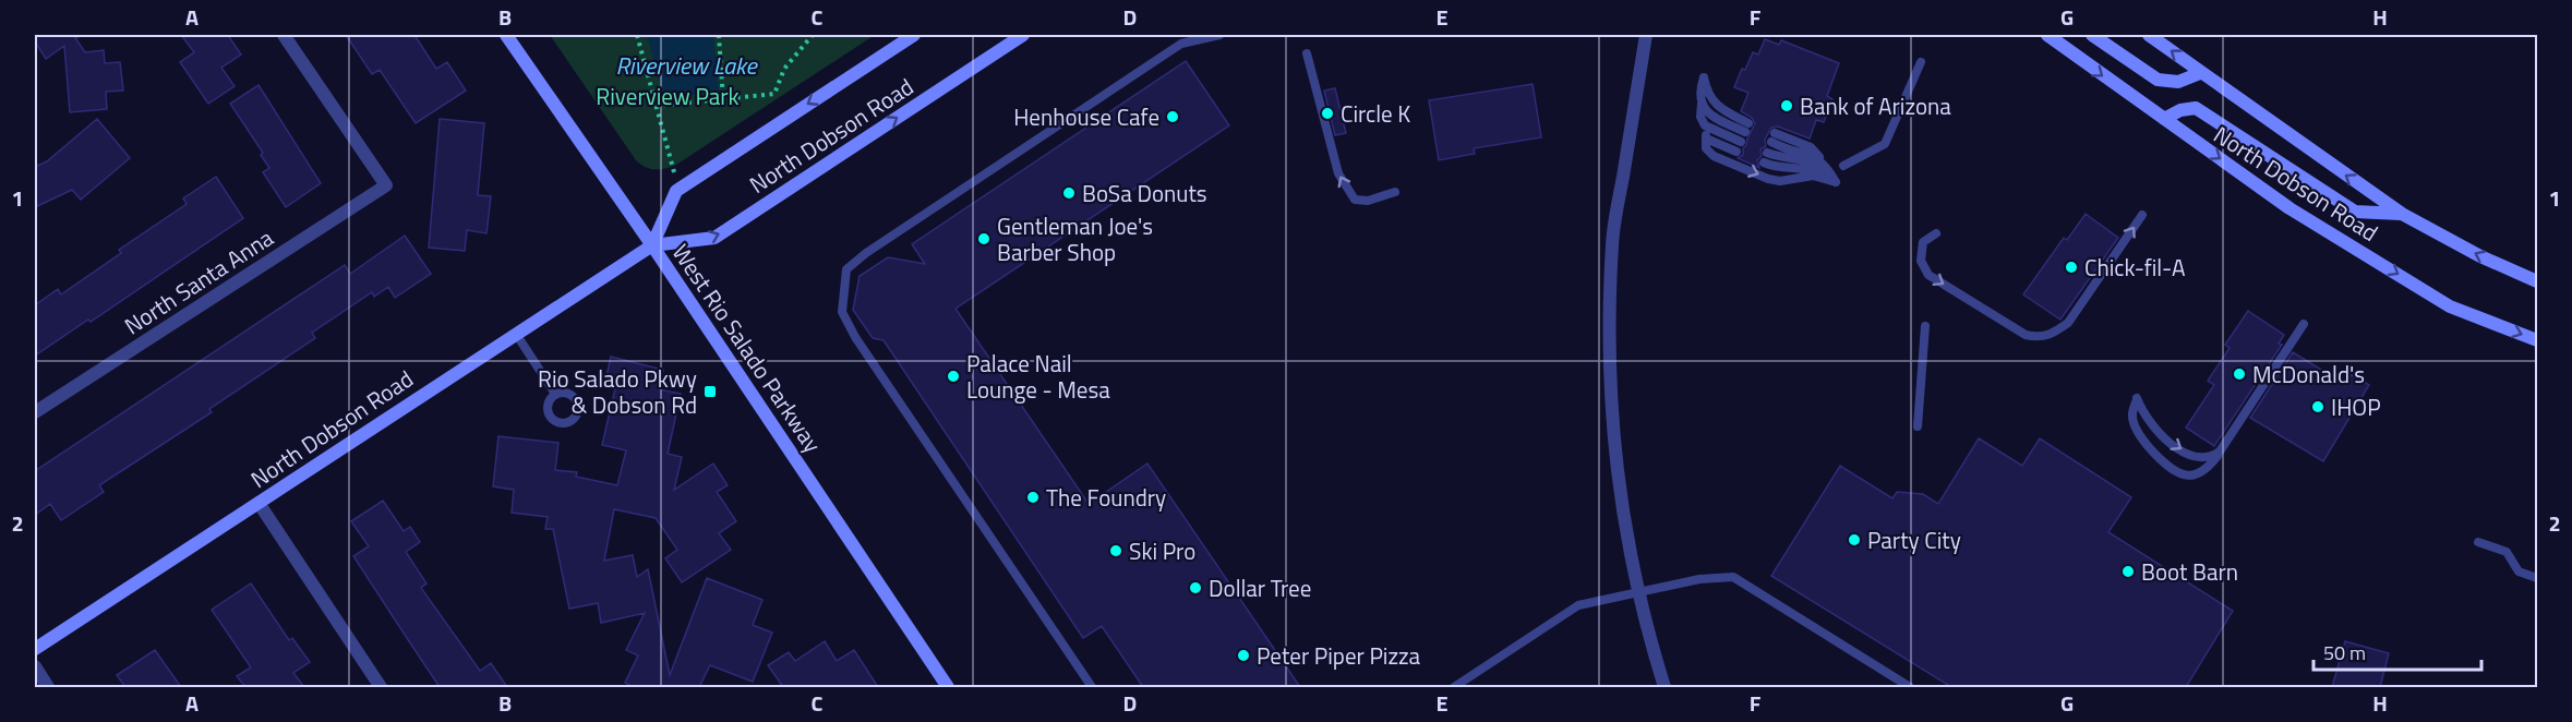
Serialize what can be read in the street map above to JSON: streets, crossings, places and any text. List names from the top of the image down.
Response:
{
  "streets": {
    "main road": ["North Dobson Road", "West Rio Salado Parkway"],
    "street": ["North Santa Anna"]
  },
  "crossings": [
    ["North Dobson Road", "West Rio Salado Parkway"]
  ],
  "water": ["Riverview Lake"],
  "parks": ["Riverview Park"],
  "places": {
    "other": [
      "Bank of Arizona",
      "Circle K",
      "Henhouse Cafe",
      "BoSa Donuts",
      "Gentleman Joe's Barber Shop",
      "Chick-fil-A",
      "McDonald's",
      "Palace Nail Lounge - Mesa",
      "IHOP",
      "The Foundry",
      "Party City",
      "Ski Pro",
      "Boot Barn",
      "Dollar Tree",
      "Peter Piper Pizza"
    ],
    "transit": ["Rio Salado Pkwy & Dobson Rd"]
  },
  "scale_bar": "50 m",
  "grid": {
    "columns": [
      "A",
      "B",
      "C",
      "D",
      "E",
      "F",
      "G",
      "H"
    ],
    "rows": ["1", "2"]
  }
}
